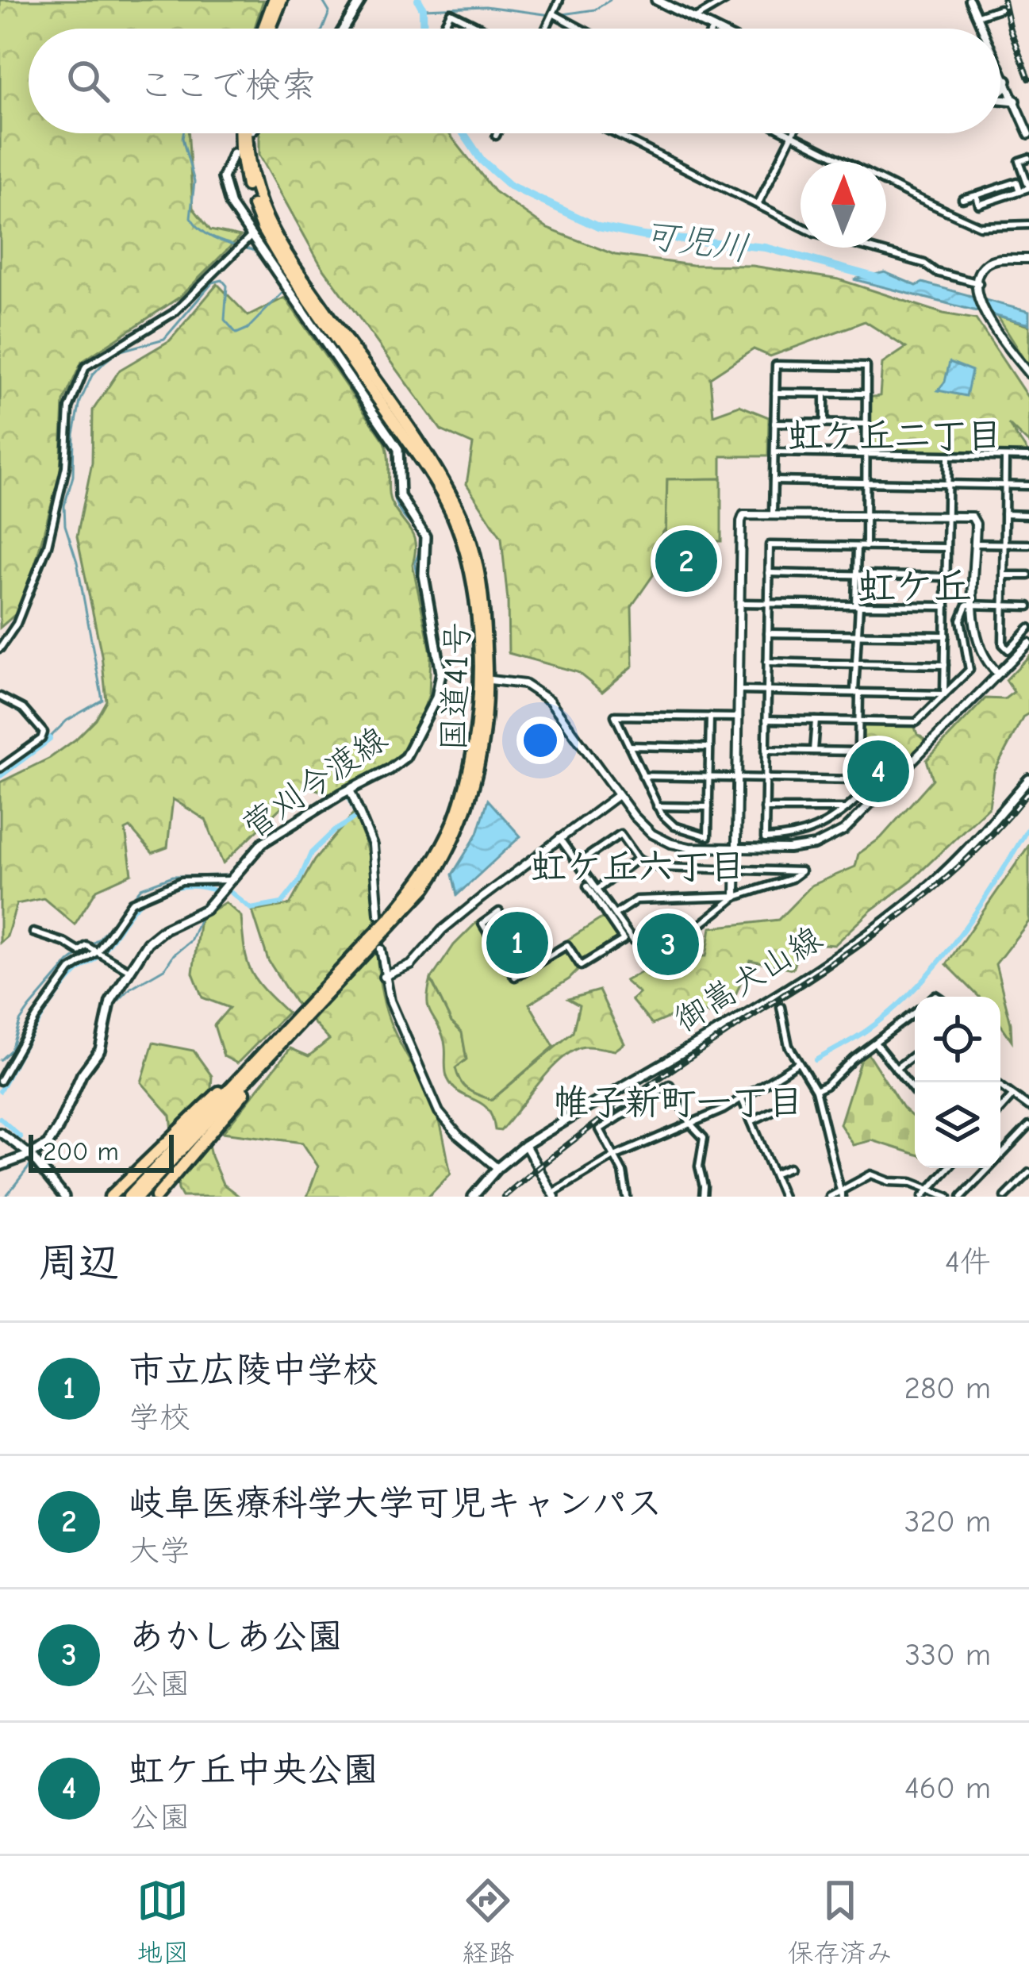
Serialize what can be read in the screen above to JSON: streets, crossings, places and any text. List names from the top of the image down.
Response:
{
  "streets": {
    "highway": ["国道41号"],
    "main road": ["菅刈今渡線", "御嵩犬山線"]
  },
  "districts": [
    "虹ケ丘二丁目",
    "虹ケ丘",
    "虹ケ丘六丁目",
    "帷子新町一丁目"
  ],
  "water": ["可児川"],
  "scale_bar": "200 m",
  "north": "top",
  "page": {
    "search": "ここで検索",
    "pins": [
      "2",
      "4",
      "1",
      "3"
    ],
    "scale": "200 m",
    "heading": ["周辺", "4件"],
    "list": [
      {
        "mark": "1",
        "name": "市立広陵中学校",
        "note": "学校",
        "value": "280 m"
      },
      {
        "mark": "2",
        "name": "岐阜医療科学大学可児キャンパス",
        "note": "大学",
        "value": "320 m"
      },
      {
        "mark": "3",
        "name": "あかしあ公園",
        "note": "公園",
        "value": "330 m"
      },
      {
        "mark": "4",
        "name": "虹ケ丘中央公園",
        "note": "公園",
        "value": "460 m"
      }
    ],
    "nav": ["地図", "経路", "保存済み"]
  }
}
